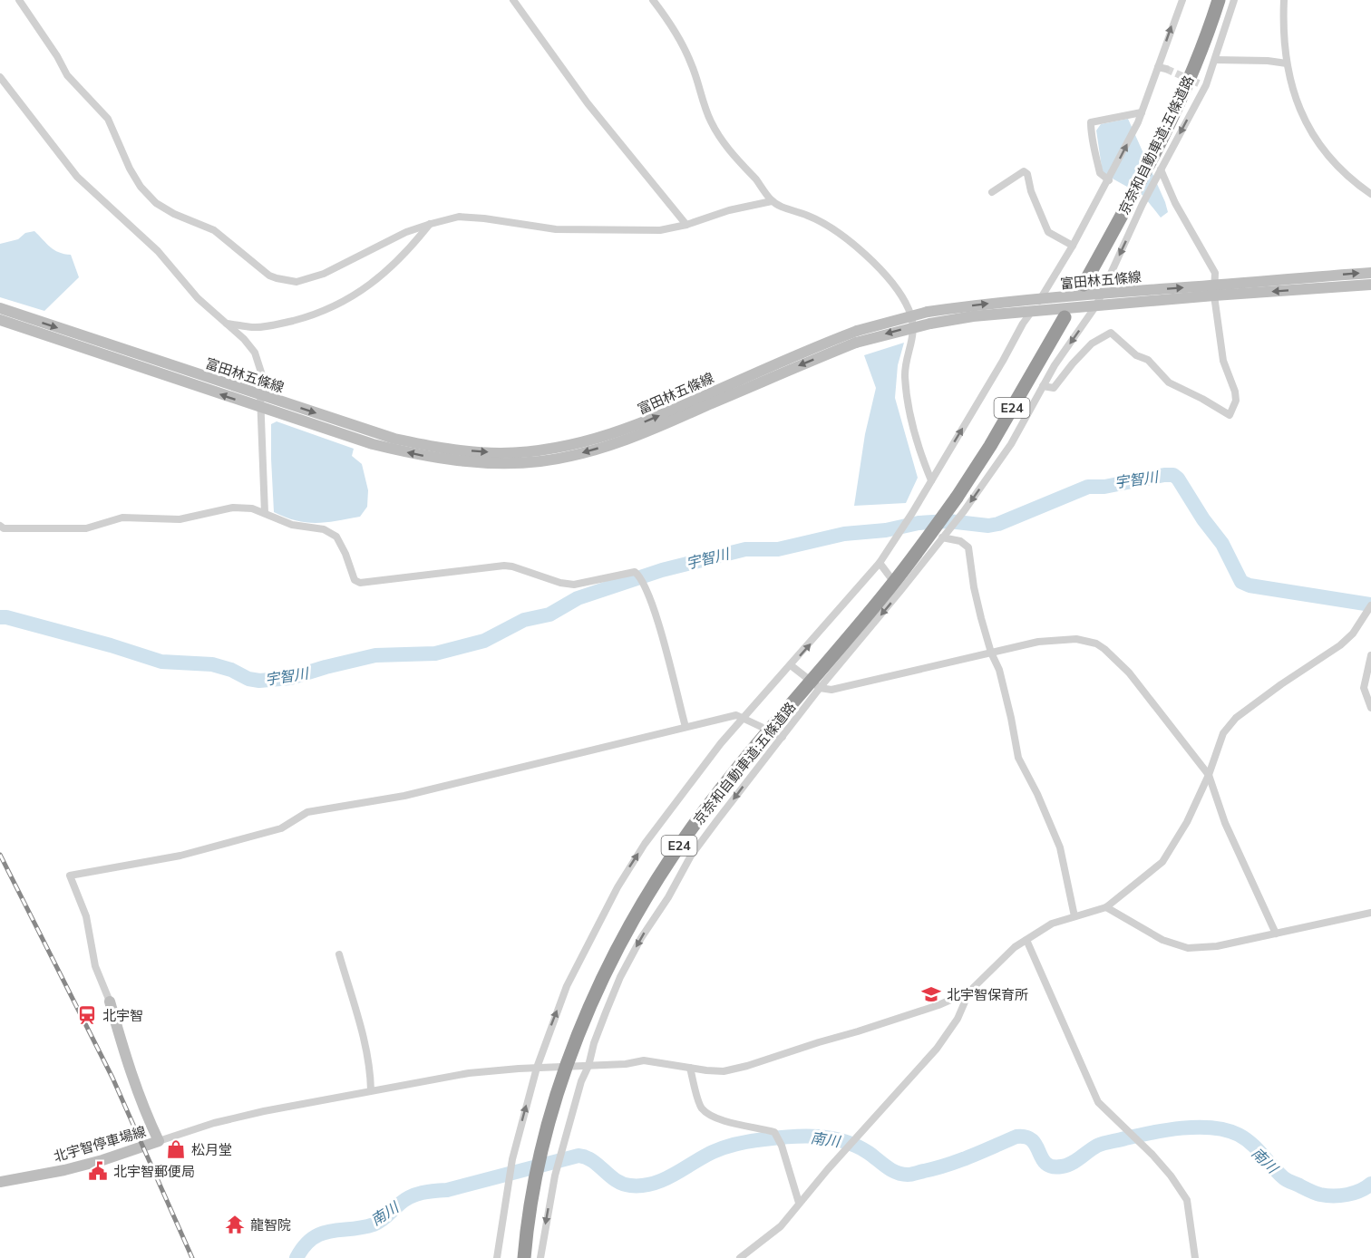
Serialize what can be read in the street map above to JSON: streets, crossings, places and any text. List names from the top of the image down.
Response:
{
  "streets": {
    "highway": ["京奈和自動車道;五條道路", "E24"],
    "main road": ["富田林五條線", "北宇智停車場線"]
  },
  "water": ["宇智川", "南川"],
  "places": {
    "school or university": ["北宇智保育所"],
    "station": ["北宇智"],
    "shop": ["松月堂"],
    "public building": ["北宇智郵便局"],
    "temple": ["龍智院"]
  }
}
